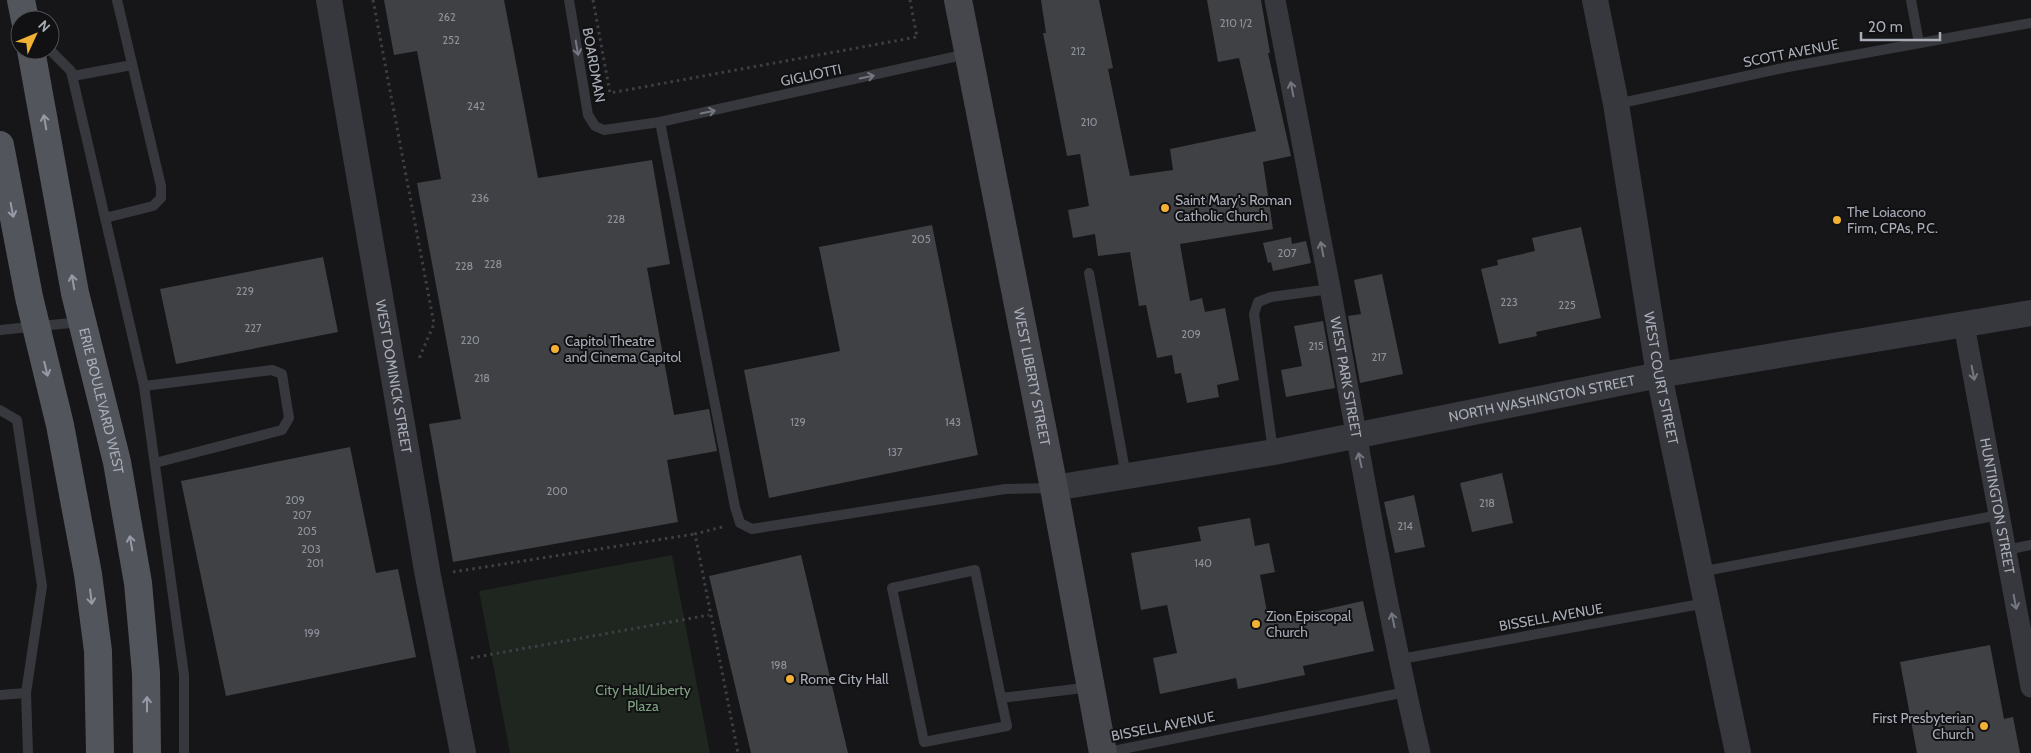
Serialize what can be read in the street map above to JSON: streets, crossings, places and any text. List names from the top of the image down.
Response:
{
  "streets": {
    "main road": ["WEST LIBERTY STREET", "ERIE BOULEVARD WEST"],
    "street": [
      "WEST DOMINICK STREET",
      "WEST PARK STREET",
      "WEST COURT STREET",
      "NORTH WASHINGTON STREET",
      "HUNTINGTON STREET"
    ],
    "lane": [
      "SCOTT AVENUE",
      "BOARDMAN",
      "GIGLIOTTI",
      "BISSELL AVENUE"
    ]
  },
  "crossings": [
    ["SCOTT AVENUE", "WEST COURT STREET"],
    ["BOARDMAN", "GIGLIOTTI"],
    ["GIGLIOTTI", "WEST LIBERTY STREET"],
    ["WEST LIBERTY STREET", "NORTH WASHINGTON STREET"],
    ["WEST LIBERTY STREET", "BISSELL AVENUE"],
    ["WEST PARK STREET", "NORTH WASHINGTON STREET"],
    ["WEST PARK STREET", "BISSELL AVENUE"],
    ["WEST COURT STREET", "NORTH WASHINGTON STREET"],
    ["WEST COURT STREET", "BISSELL AVENUE"],
    ["NORTH WASHINGTON STREET", "HUNTINGTON STREET"]
  ],
  "one_way": ["GIGLIOTTI", "WEST PARK STREET", "HUNTINGTON STREET"],
  "parks": ["City Hall/Liberty Plaza"],
  "places": [
    "Saint Mary's Roman Catholic Church",
    "The Loiacono Firm, CPAs, P.C.",
    "Capitol Theatre and Cinema Capitol",
    "Zion Episcopal Church",
    "Rome City Hall",
    "First Presbyterian Church"
  ],
  "house_numbers": [
    "262",
    "210 1/2",
    "252",
    "212",
    "242",
    "210",
    "236",
    "228",
    "205",
    "207",
    "228",
    "228",
    "229",
    "223",
    "225",
    "227",
    "209",
    "220",
    "215",
    "217",
    "218",
    "129",
    "143",
    "137",
    "200",
    "209",
    "218",
    "207",
    "214",
    "205",
    "203",
    "201",
    "140",
    "199",
    "198"
  ],
  "scale_bar": "20 m",
  "north": "top right"
}
